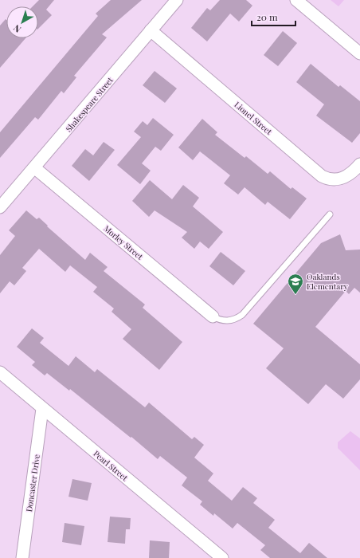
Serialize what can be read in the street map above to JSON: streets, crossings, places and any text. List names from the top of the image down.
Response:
{
  "streets": {
    "street": [
      "Shakespeare Street",
      "Lionel Street",
      "Morley Street",
      "Pearl Street",
      "Doncaster Drive"
    ]
  },
  "crossings": [
    ["Shakespeare Street", "Lionel Street"],
    ["Shakespeare Street", "Morley Street"],
    ["Pearl Street", "Doncaster Drive"]
  ],
  "places": {
    "school or university": ["Oaklands Elementary"]
  },
  "scale_bar": "20 m",
  "north": "bottom left"
}
